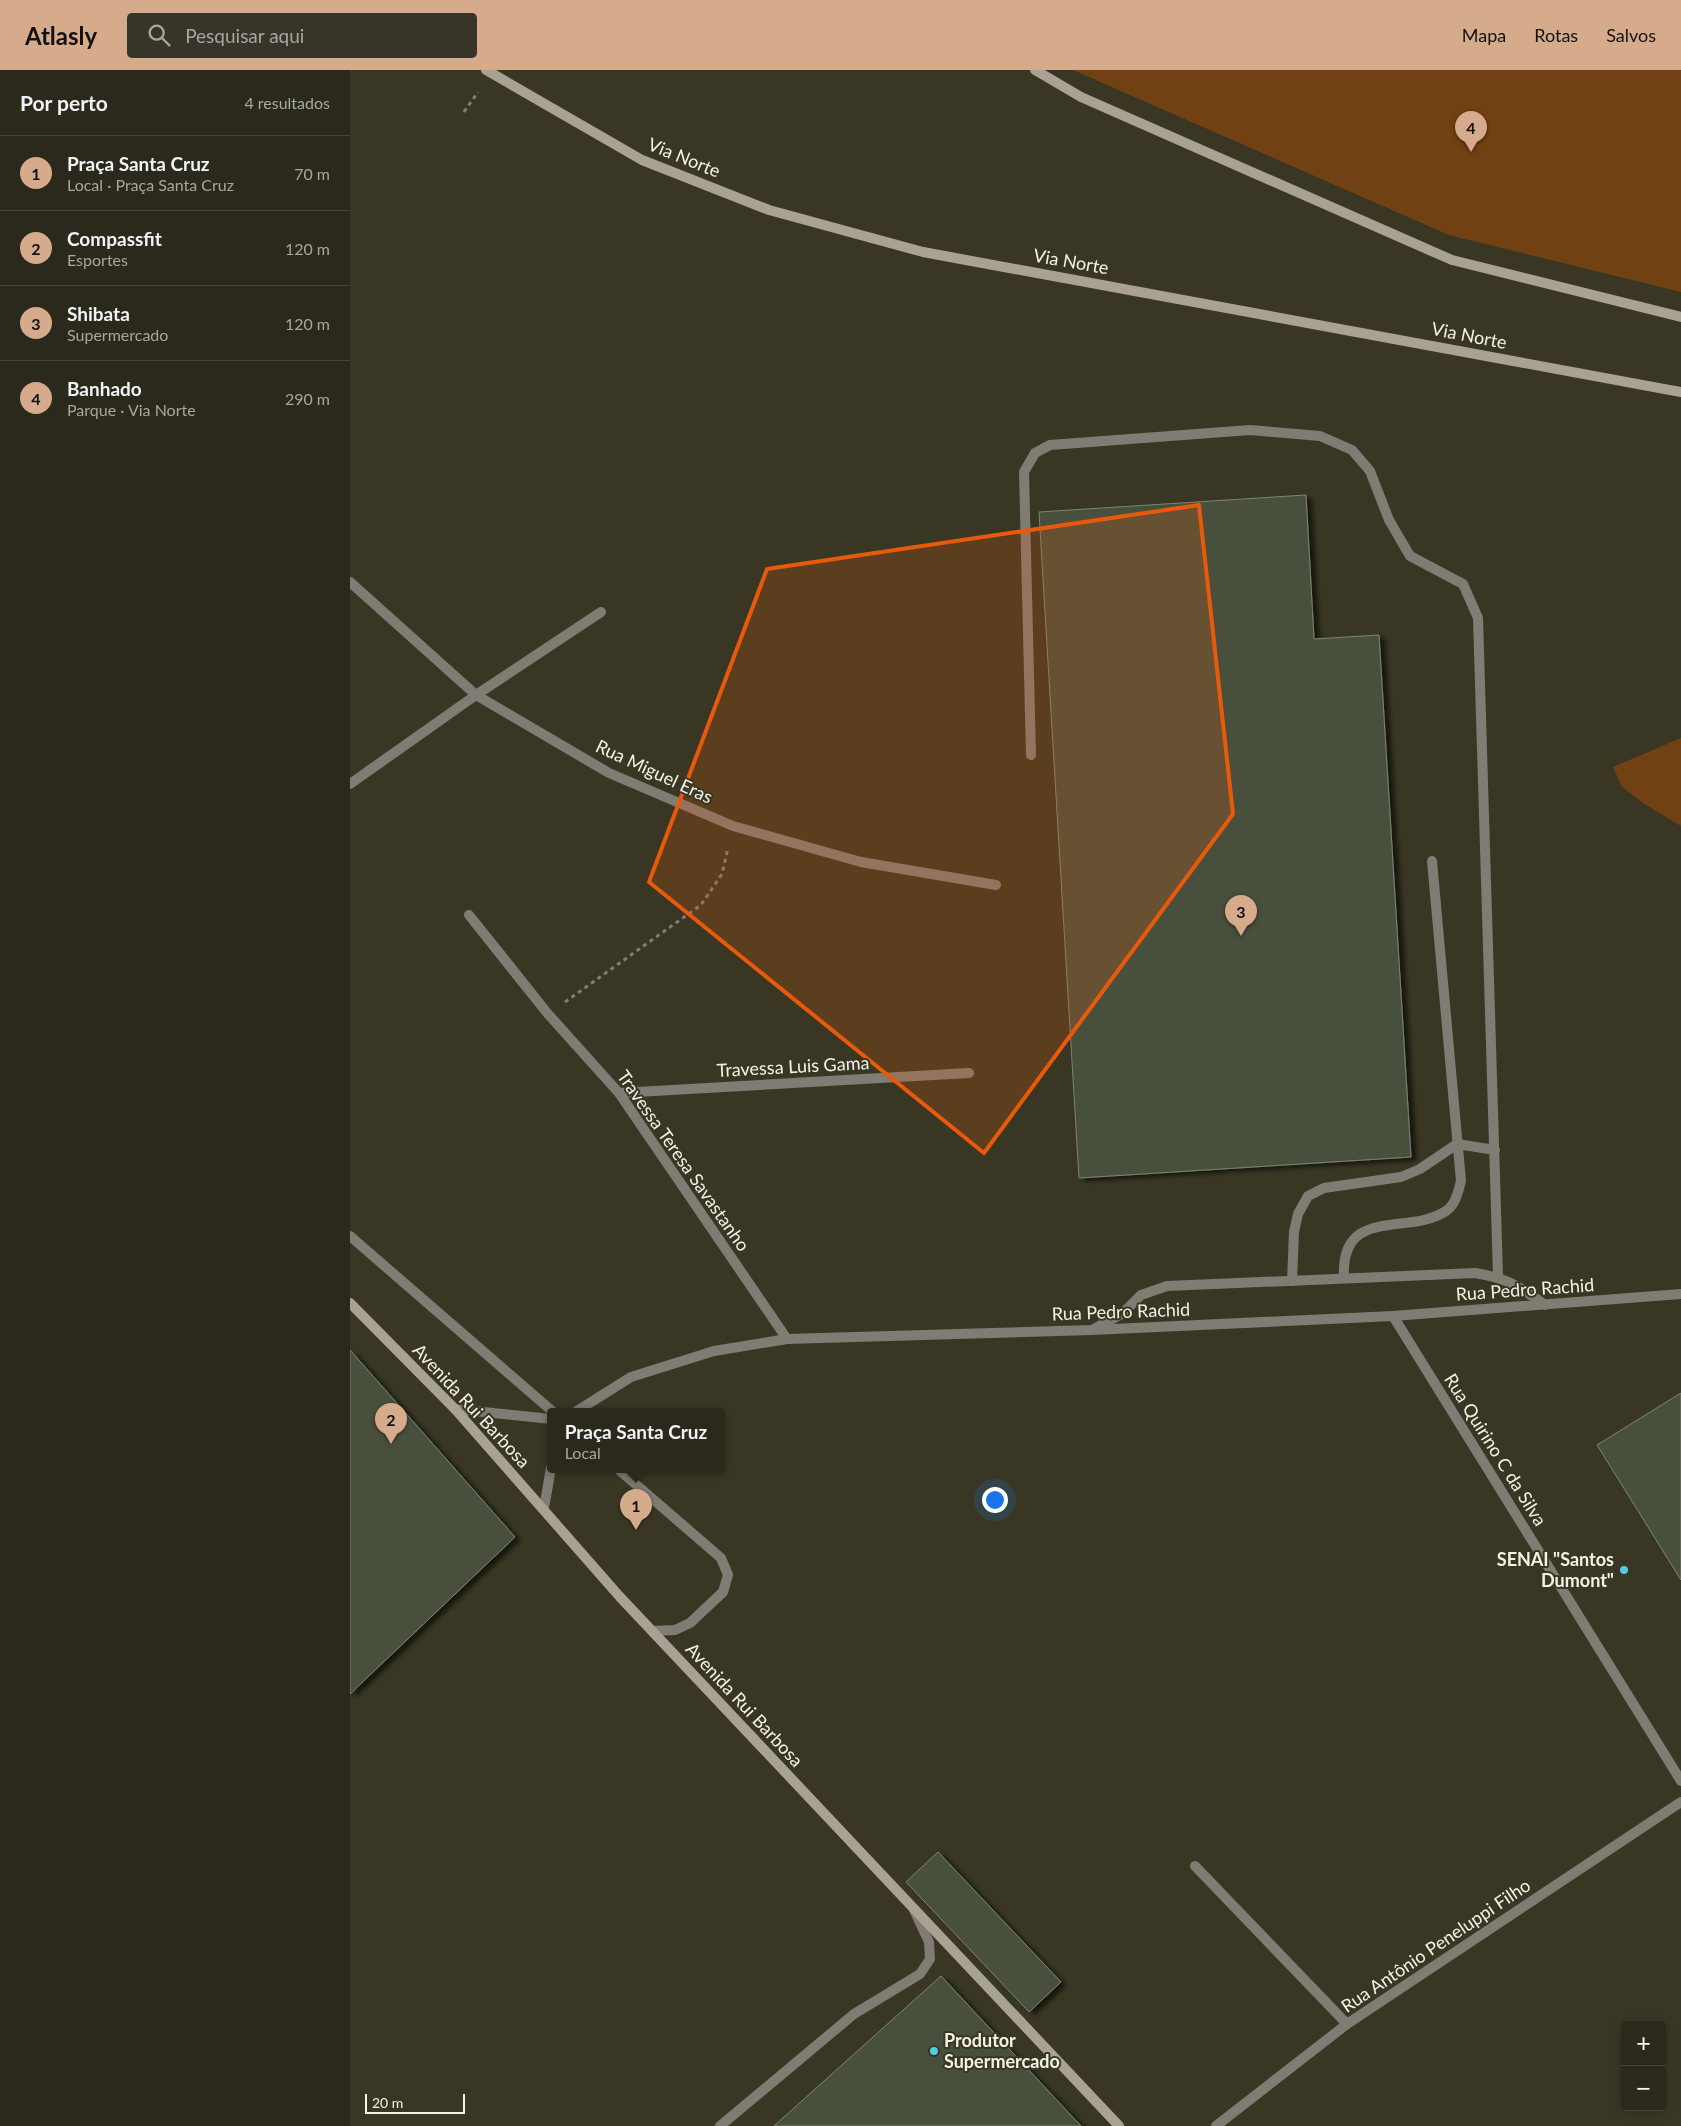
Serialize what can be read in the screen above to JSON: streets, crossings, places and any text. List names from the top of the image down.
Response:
{
  "streets": {
    "main road": ["Via Norte", "Avenida Rui Barbosa"],
    "street": [
      "Rua Miguel Eras",
      "Travessa Luis Gama",
      "Travessa Teresa Savastanho",
      "Rua Pedro Rachid",
      "Rua Quirino C da Silva",
      "Rua Antônio Peneluppi Filho"
    ]
  },
  "crossings": [
    ["Travessa Luis Gama", "Travessa Teresa Savastanho"],
    ["Travessa Teresa Savastanho", "Rua Pedro Rachid"],
    ["Rua Pedro Rachid", "Rua Quirino C da Silva"]
  ],
  "places": ["SENAI \"Santos Dumont\"", "Produtor Supermercado"],
  "scale_bar": "20 m",
  "page": {
    "header": "Atlasly",
    "search": "Pesquisar aqui",
    "nav": ["Mapa", "Rotas", "Salvos"],
    "heading": ["Por perto", "4 resultados"],
    "pins": [
      "4",
      "3",
      "2",
      "1"
    ],
    "list": [
      {
        "mark": "1",
        "name": "Praça Santa Cruz",
        "note": "Local · Praça Santa Cruz",
        "value": "70 m"
      },
      {
        "mark": "2",
        "name": "Compassfit",
        "note": "Esportes",
        "value": "120 m"
      },
      {
        "mark": "3",
        "name": "Shibata",
        "note": "Supermercado",
        "value": "120 m"
      },
      {
        "mark": "4",
        "name": "Banhado",
        "note": "Parque · Via Norte",
        "value": "290 m"
      }
    ],
    "popup": ["Praça Santa Cruz", "Local"],
    "map_buttons": ["+", "−"],
    "scale": "20 m"
  }
}
